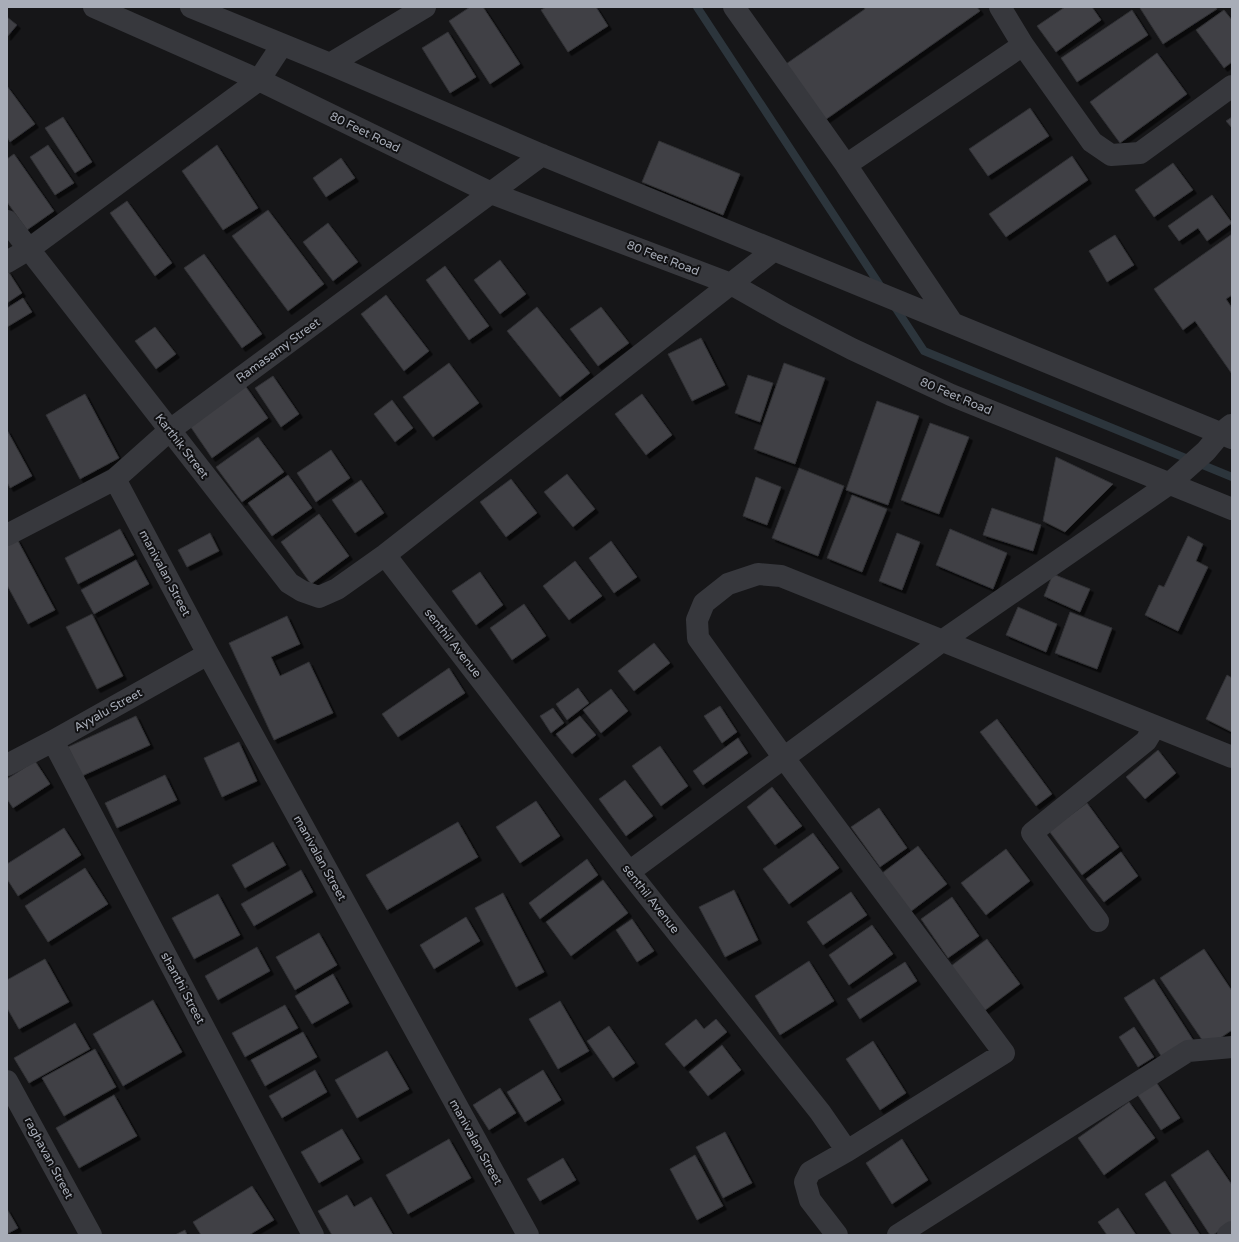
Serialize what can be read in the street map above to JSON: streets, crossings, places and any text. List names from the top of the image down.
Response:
{
  "streets": {
    "street": [
      "80 Feet Road",
      "Ramasamy Street",
      "Karthik Street",
      "manivalan Street",
      "senthil Avenue",
      "Ayyalu Street",
      "shanthi Street",
      "raghavan Street"
    ]
  },
  "crossings": [
    ["80 Feet Road", "Ramasamy Street"],
    ["Ramasamy Street", "Karthik Street"],
    ["Ramasamy Street", "manivalan Street"],
    ["Karthik Street", "senthil Avenue"],
    ["manivalan Street", "Ayyalu Street"],
    ["Ayyalu Street", "shanthi Street"]
  ]
}
